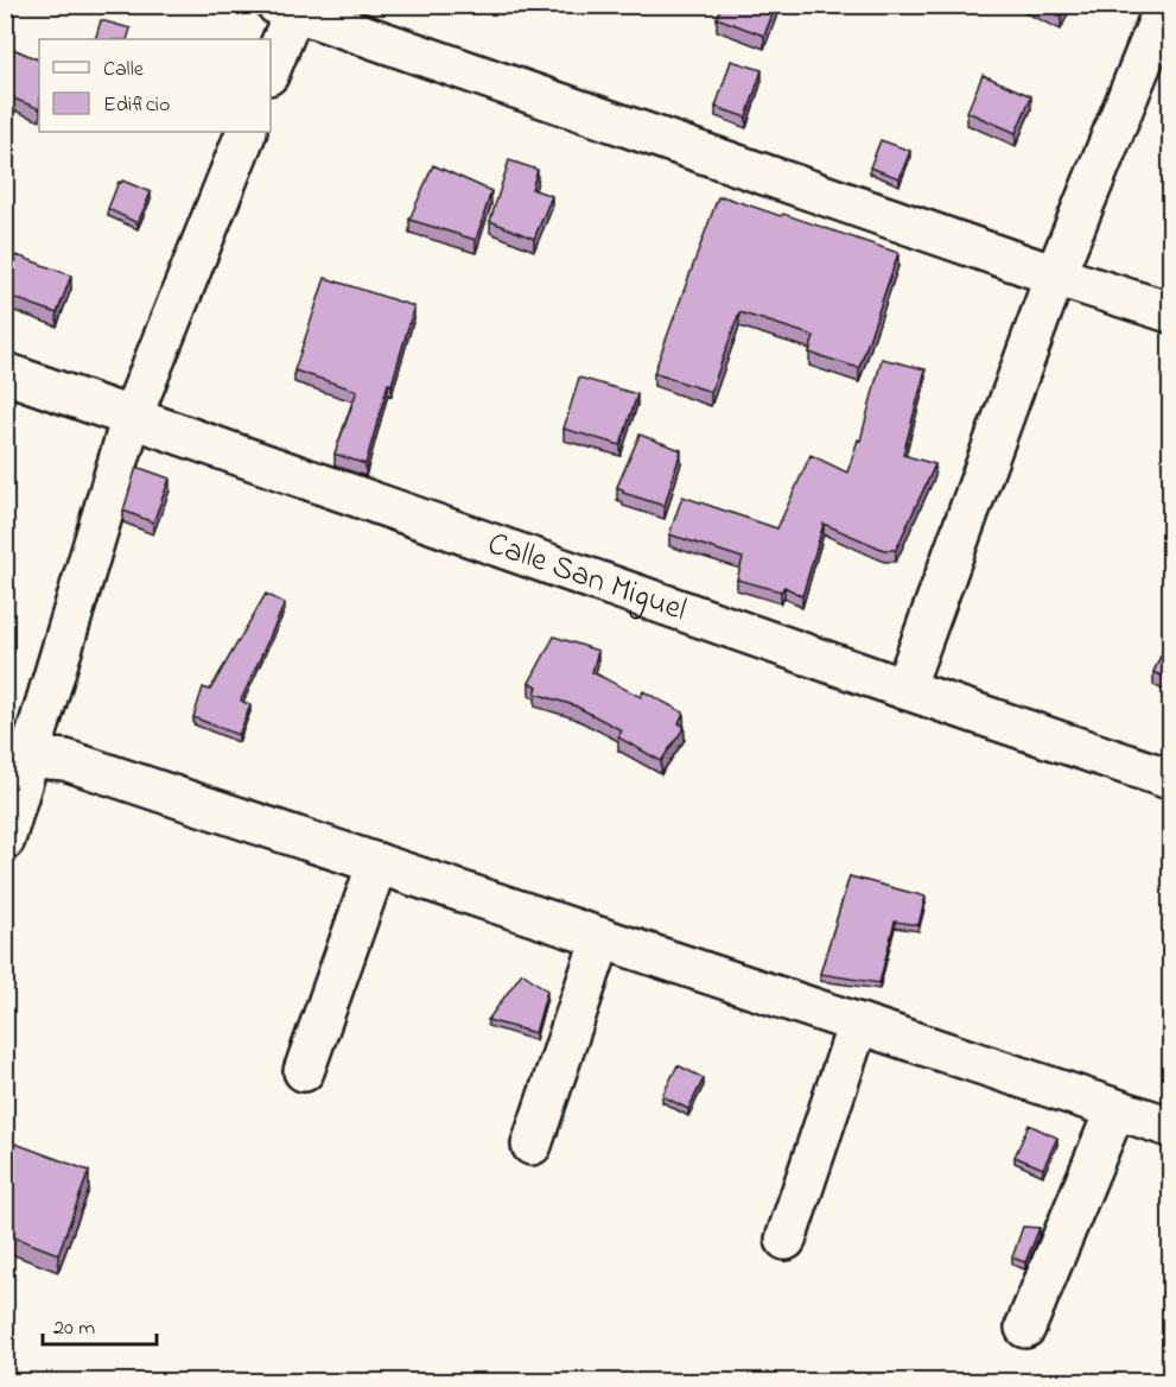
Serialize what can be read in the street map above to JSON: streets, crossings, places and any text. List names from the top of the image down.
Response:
{
  "streets": {
    "street": ["Calle San Miguel"]
  },
  "legend": ["Calle", "Edificio"],
  "scale_bar": "20 m"
}
